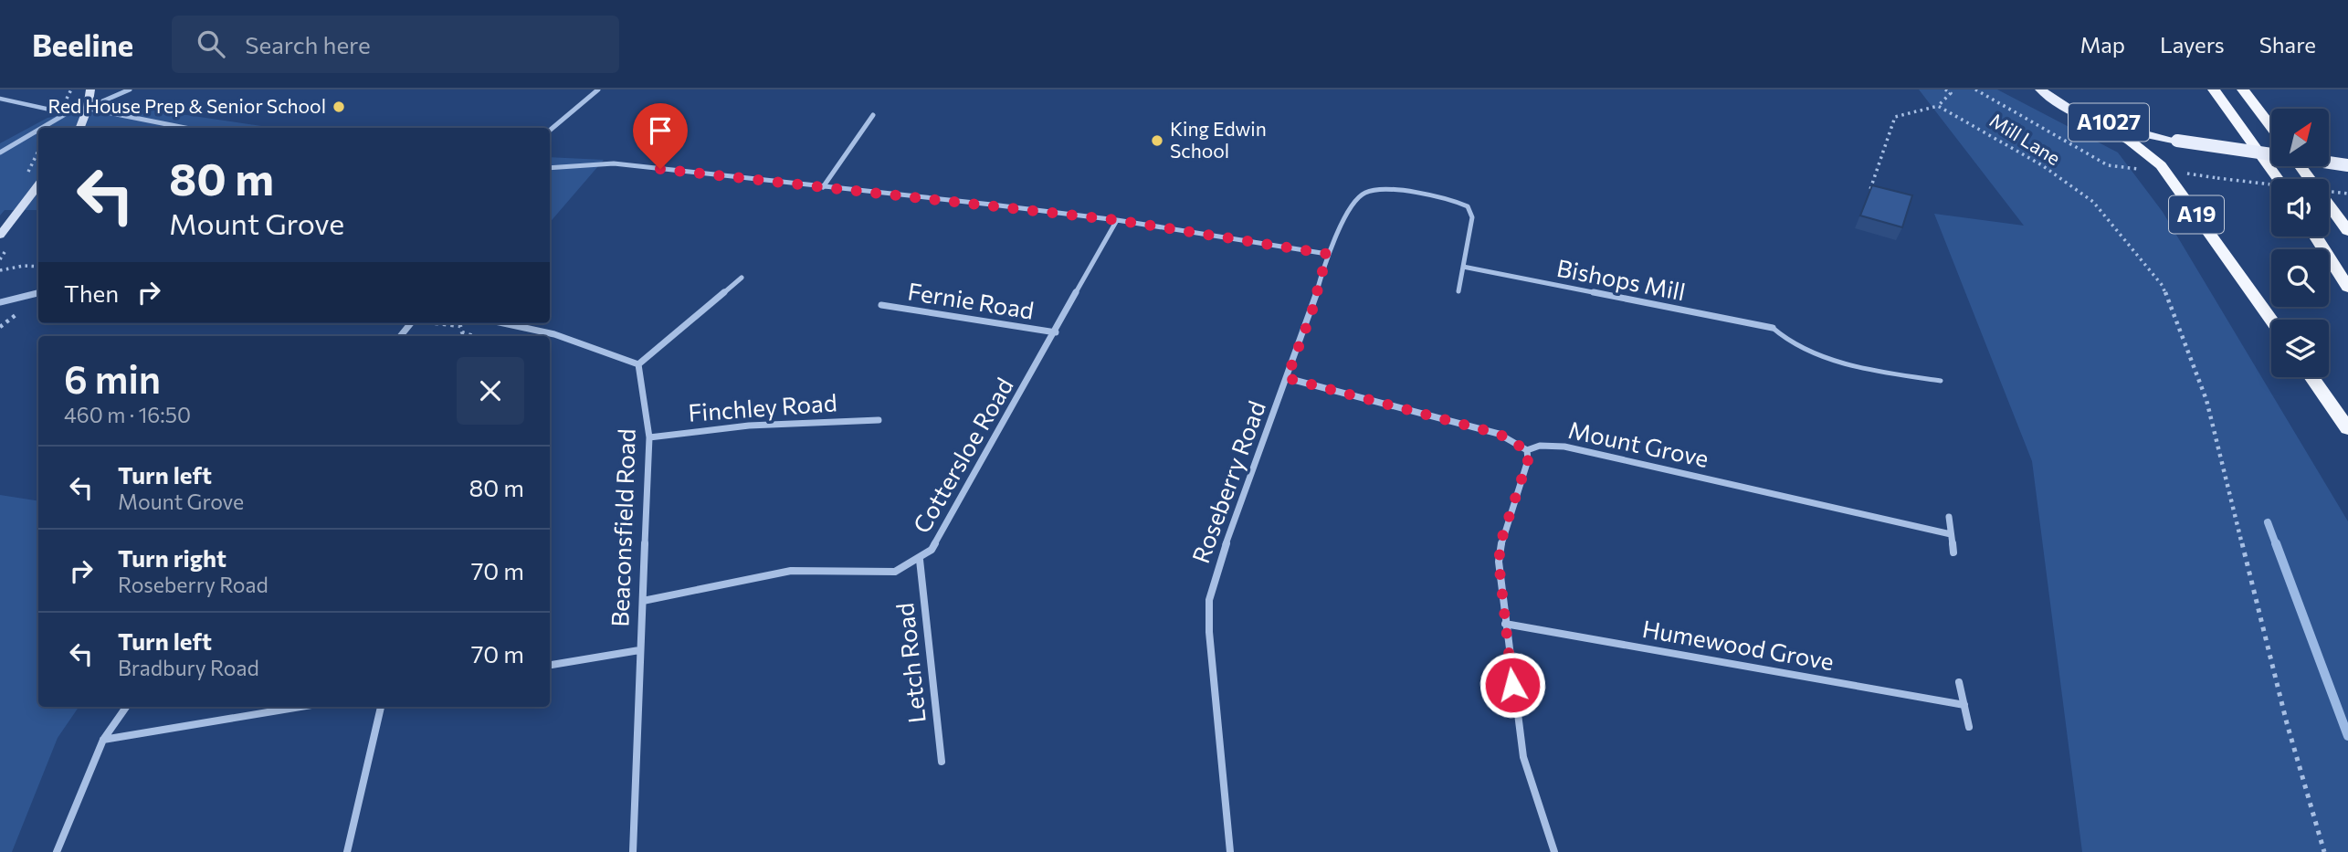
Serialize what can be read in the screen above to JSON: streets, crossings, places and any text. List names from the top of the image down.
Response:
{
  "streets": {
    "highway": ["A19"],
    "main road": ["A1027"],
    "street": [
      "Bishops Mill",
      "Fernie Road",
      "Finchley Road",
      "Mount Grove",
      "Cottersloe Road",
      "Roseberry Road",
      "Beaconsfield Road",
      "Humewood Grove",
      "Letch Road"
    ],
    "path": ["Mill Lane"]
  },
  "crossings": [
    ["A1027", "A19"],
    ["Bishops Mill", "Roseberry Road"],
    ["Fernie Road", "Cottersloe Road"],
    ["Finchley Road", "Beaconsfield Road"],
    ["Cottersloe Road", "Beaconsfield Road"],
    ["Cottersloe Road", "Letch Road"]
  ],
  "places": ["Red House Prep & Senior School", "King Edwin School"],
  "north": "top right",
  "page": {
    "header": "Beeline",
    "search": "Search here",
    "nav": ["Map", "Layers", "Share"],
    "turn": ["80 m", "Mount Grove"],
    "then": "Then",
    "heading": ["6 min", "460 m · 16:50"],
    "list": [
      {
        "name": "Turn left",
        "note": "Mount Grove",
        "value": "80 m"
      },
      {
        "name": "Turn right",
        "note": "Roseberry Road",
        "value": "70 m"
      },
      {
        "name": "Turn left",
        "note": "Bradbury Road",
        "value": "70 m"
      }
    ]
  }
}
